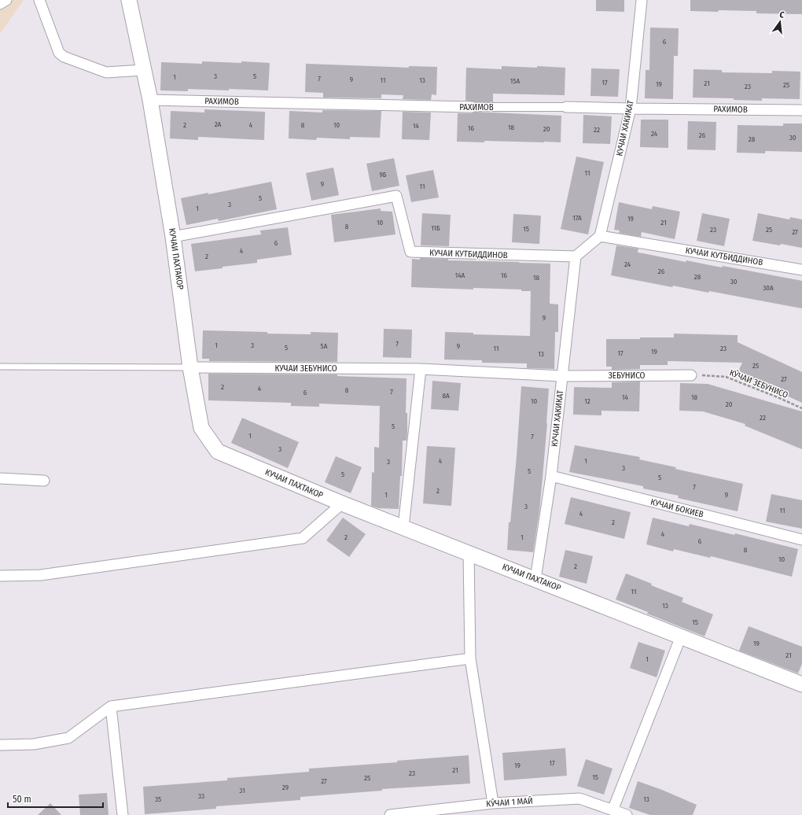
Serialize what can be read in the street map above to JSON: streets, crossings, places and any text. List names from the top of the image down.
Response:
{
  "streets": {
    "main road": ["КУЧАИ ПАХТАКОР"],
    "street": [
      "РАХИМОВ",
      "КУЧАИ ХАКИКАТ",
      "КУЧАИ КУТБИДДИНОВ",
      "КУЧАИ ЗЕБУНИСО",
      "ЗЕБУНИСО",
      "КУЧАИ БОКИЕВ",
      "КӮЧАИ 1 МАЙ"
    ],
    "path": ["КӮЧАИ ЗЕБУНИСО"]
  },
  "crossings": [
    ["РАХИМОВ", "КУЧАИ ХАКИКАТ"],
    ["РАХИМОВ", "КУЧАИ ПАХТАКОР"],
    ["КУЧАИ ХАКИКАТ", "КУЧАИ КУТБИДДИНОВ"],
    ["КУЧАИ ХАКИКАТ", "КУЧАИ ПАХТАКОР"],
    ["КУЧАИ ХАКИКАТ", "КУЧАИ ЗЕБУНИСО"],
    ["КУЧАИ ХАКИКАТ", "ЗЕБУНИСО"],
    ["КУЧАИ ХАКИКАТ", "КУЧАИ БОКИЕВ"],
    ["КУЧАИ КУТБИДДИНОВ", "КУЧАИ ПАХТАКОР"],
    ["КУЧАИ ПАХТАКОР", "КУЧАИ ЗЕБУНИСО"],
    ["КУЧАИ ЗЕБУНИСО", "ЗЕБУНИСО"],
    ["ЗЕБУНИСО", "КӮЧАИ ЗЕБУНИСО"]
  ],
  "house_numbers": [
    "6",
    "3",
    "5",
    "1",
    "7",
    "9",
    "11",
    "13",
    "15А",
    "17",
    "21",
    "19",
    "25",
    "23",
    "2А",
    "2",
    "4",
    "8",
    "10",
    "14",
    "18",
    "16",
    "20",
    "22",
    "24",
    "26",
    "30",
    "28",
    "11",
    "9Б",
    "9",
    "11",
    "5",
    "3",
    "1",
    "17А",
    "19",
    "10",
    "21",
    "8",
    "11Б",
    "15",
    "23",
    "25",
    "27",
    "6",
    "4",
    "2",
    "24",
    "26",
    "14А",
    "16",
    "28",
    "18",
    "30",
    "30А",
    "9",
    "7",
    "1",
    "3",
    "5А",
    "9",
    "5",
    "11",
    "23",
    "19",
    "17",
    "13",
    "25",
    "27",
    "2",
    "4",
    "8",
    "7",
    "6",
    "8А",
    "14",
    "18",
    "10",
    "12",
    "20",
    "22",
    "5",
    "1",
    "7",
    "3",
    "4",
    "1",
    "3",
    "3",
    "5",
    "5",
    "5",
    "7",
    "2",
    "1",
    "9",
    "3",
    "11",
    "4",
    "2",
    "4",
    "2",
    "1",
    "6",
    "8",
    "10",
    "2",
    "11",
    "13",
    "15",
    "19",
    "21",
    "1",
    "17",
    "19",
    "21",
    "23",
    "15",
    "25",
    "27",
    "29",
    "31",
    "33",
    "35",
    "13"
  ],
  "scale_bar": "50 m",
  "north": "top"
}
